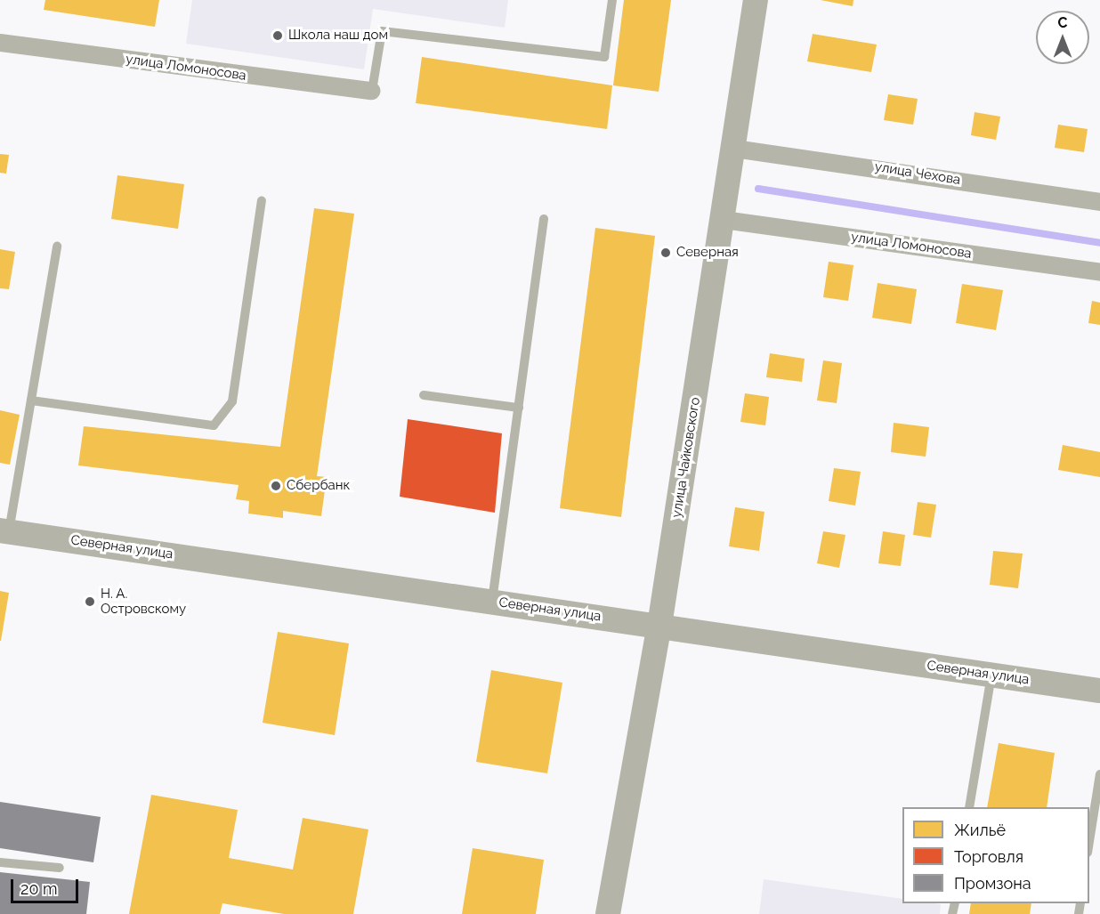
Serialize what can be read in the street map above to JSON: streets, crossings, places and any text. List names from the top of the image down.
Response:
{
  "streets": {
    "main road": ["улица Чайковского", "Северная улица"],
    "street": ["улица Ломоносова", "улица Чехова"]
  },
  "crossings": [
    ["улица Ломоносова", "улица Чайковского"],
    ["улица Чехова", "улица Чайковского"],
    ["улица Чайковского", "Северная улица"]
  ],
  "places": [
    "Школа наш дом",
    "Северная",
    "Сбербанк",
    "Н. А. Островскому"
  ],
  "legend": ["Жильё", "Торговля", "Промзона"],
  "scale_bar": "20 m",
  "north": "top"
}
